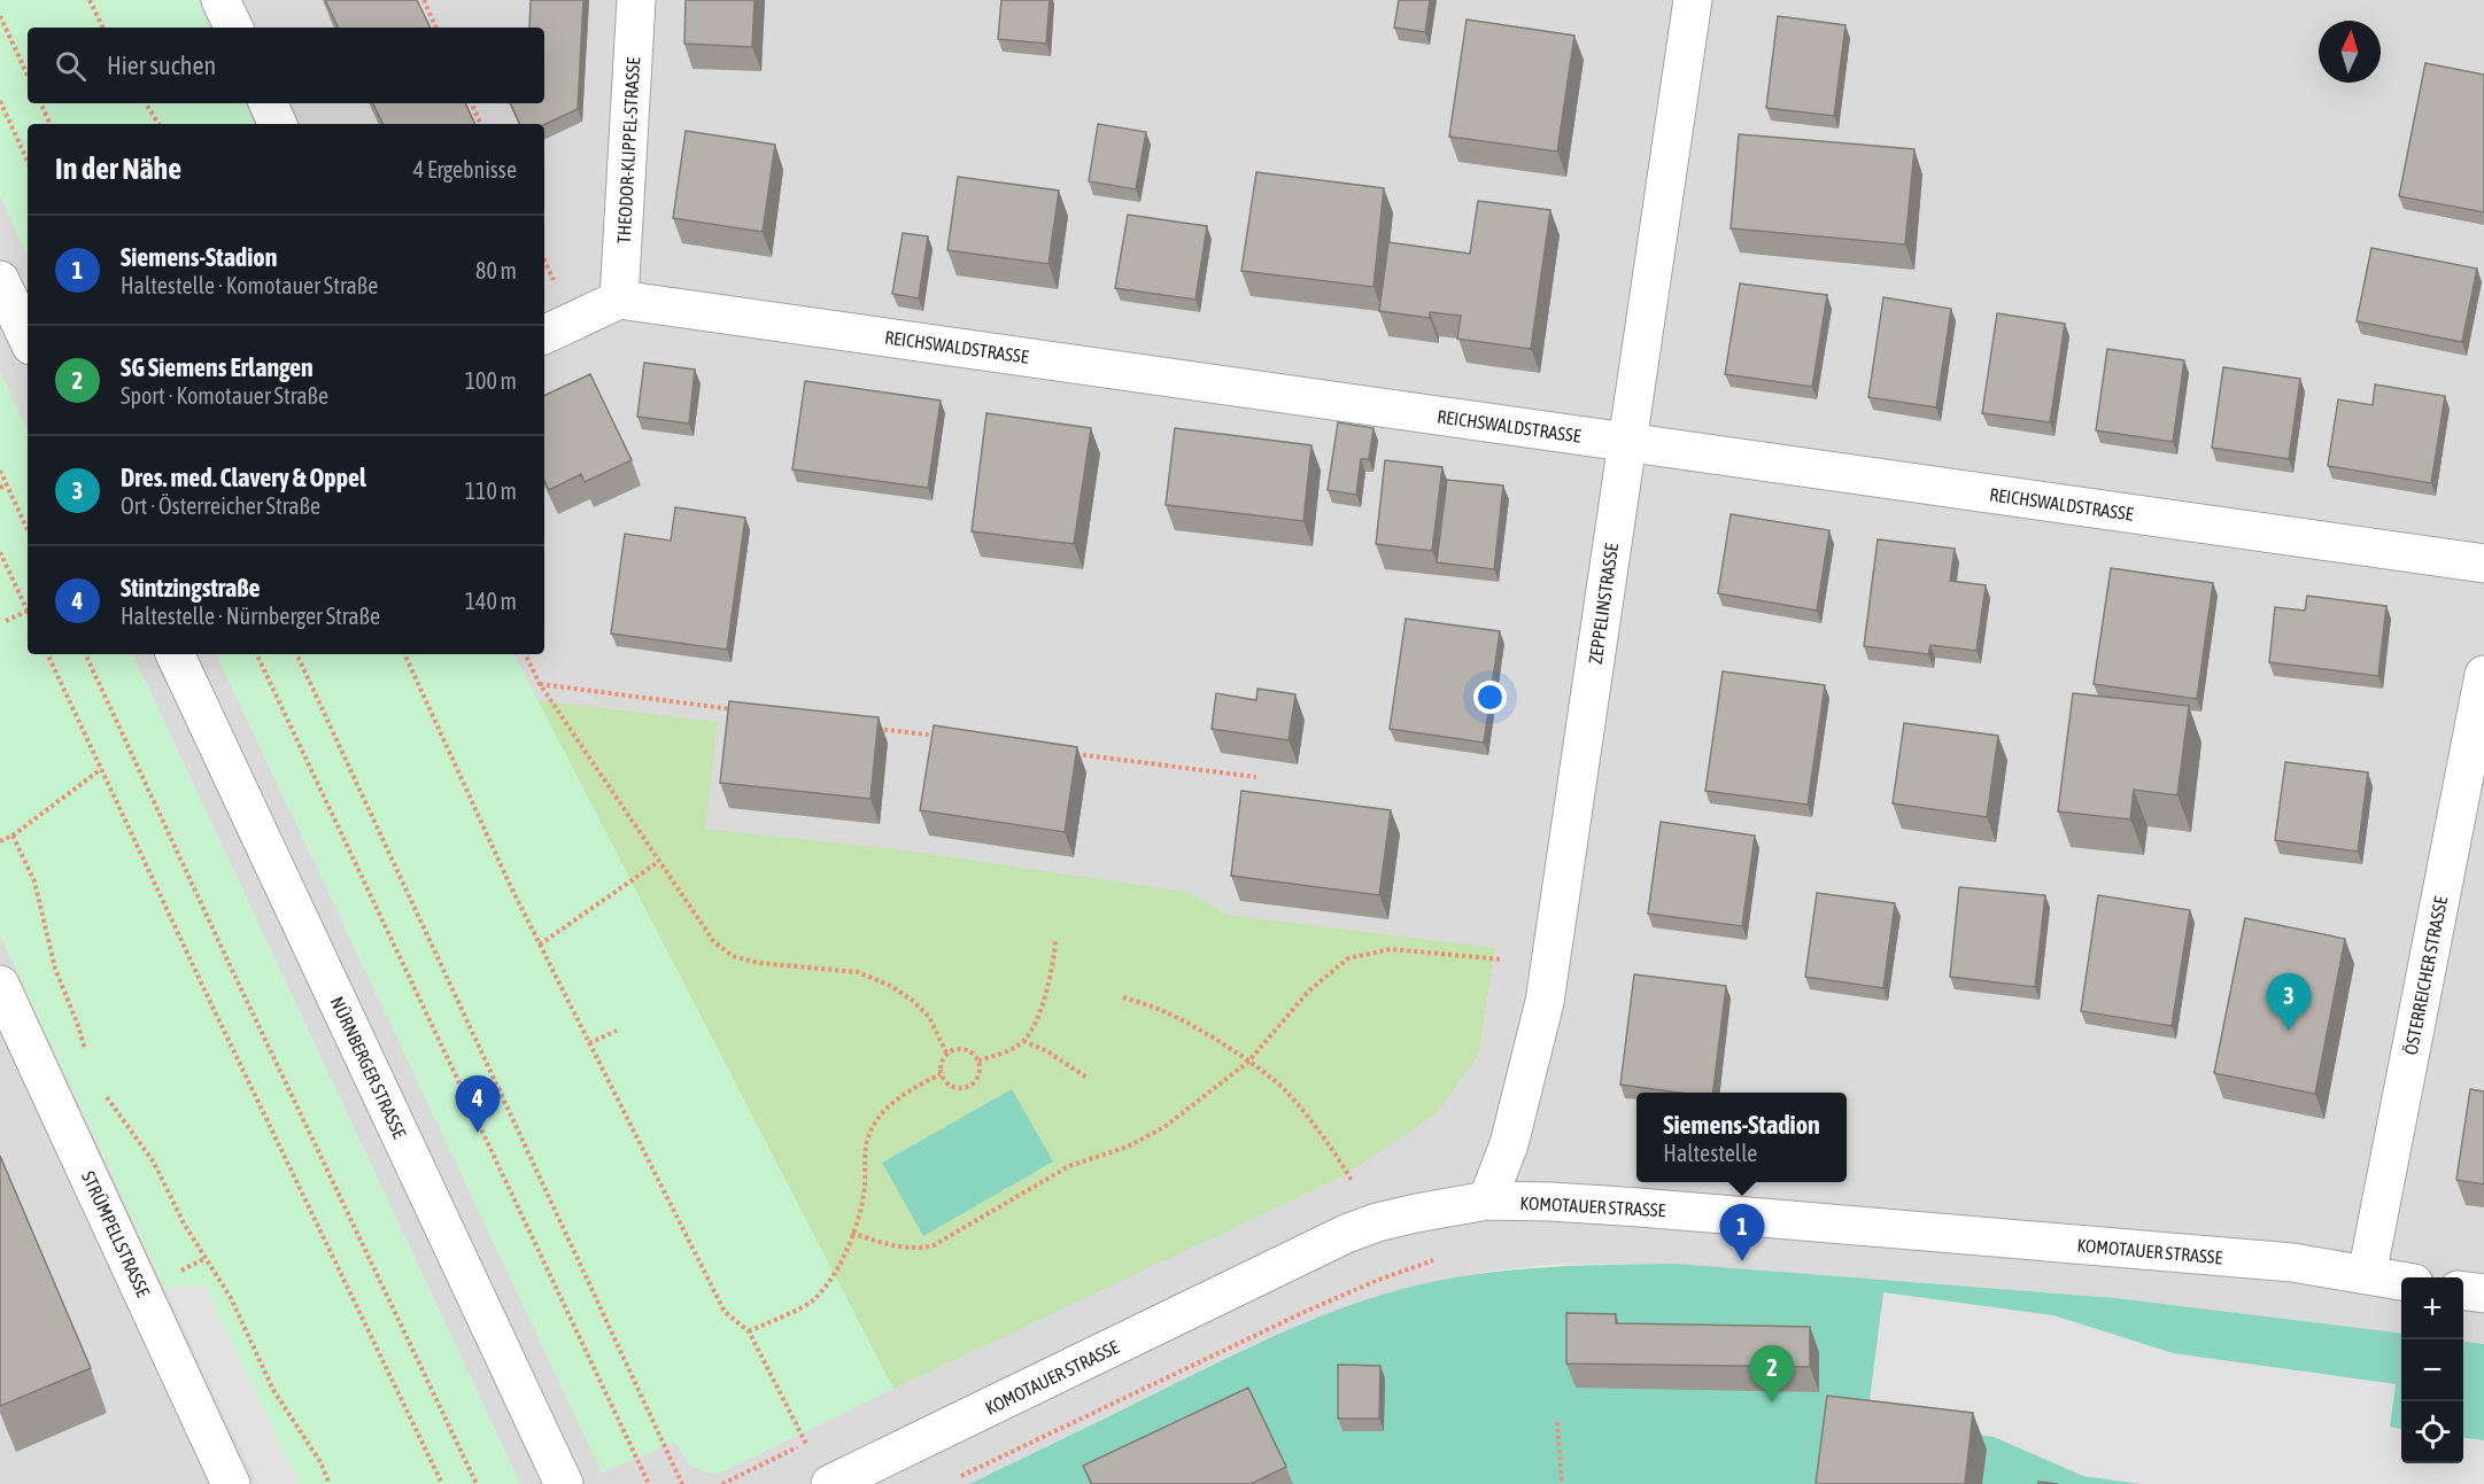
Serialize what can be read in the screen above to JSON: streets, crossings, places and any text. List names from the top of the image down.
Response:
{
  "streets": {
    "street": [
      "THEODOR-KLIPPEL-STRASSE",
      "REICHSWALDSTRASSE",
      "ZEPPELINSTRASSE",
      "ÖSTERREICHER STRASSE",
      "NÜRNBERGER STRASSE",
      "KOMOTAUER STRASSE",
      "STRÜMPELLSTRASSE"
    ]
  },
  "crossings": [
    ["THEODOR-KLIPPEL-STRASSE", "REICHSWALDSTRASSE"],
    ["REICHSWALDSTRASSE", "ZEPPELINSTRASSE"],
    ["ZEPPELINSTRASSE", "KOMOTAUER STRASSE"],
    ["ÖSTERREICHER STRASSE", "KOMOTAUER STRASSE"]
  ],
  "north": "top",
  "page": {
    "search": "Hier suchen",
    "heading": ["In der Nähe", "4 Ergebnisse"],
    "list": [
      {
        "mark": "1",
        "name": "Siemens-Stadion",
        "note": "Haltestelle · Komotauer Straße",
        "value": "80 m"
      },
      {
        "mark": "2",
        "name": "SG Siemens Erlangen",
        "note": "Sport · Komotauer Straße",
        "value": "100 m"
      },
      {
        "mark": "3",
        "name": "Dres. med. Clavery & Oppel",
        "note": "Ort · Österreicher Straße",
        "value": "110 m"
      },
      {
        "mark": "4",
        "name": "Stintzingstraße",
        "note": "Haltestelle · Nürnberger Straße",
        "value": "140 m"
      }
    ],
    "pins": [
      "3",
      "4",
      "1",
      "2"
    ],
    "popup": ["Siemens-Stadion", "Haltestelle"],
    "map_buttons": ["+", "−"]
  }
}
